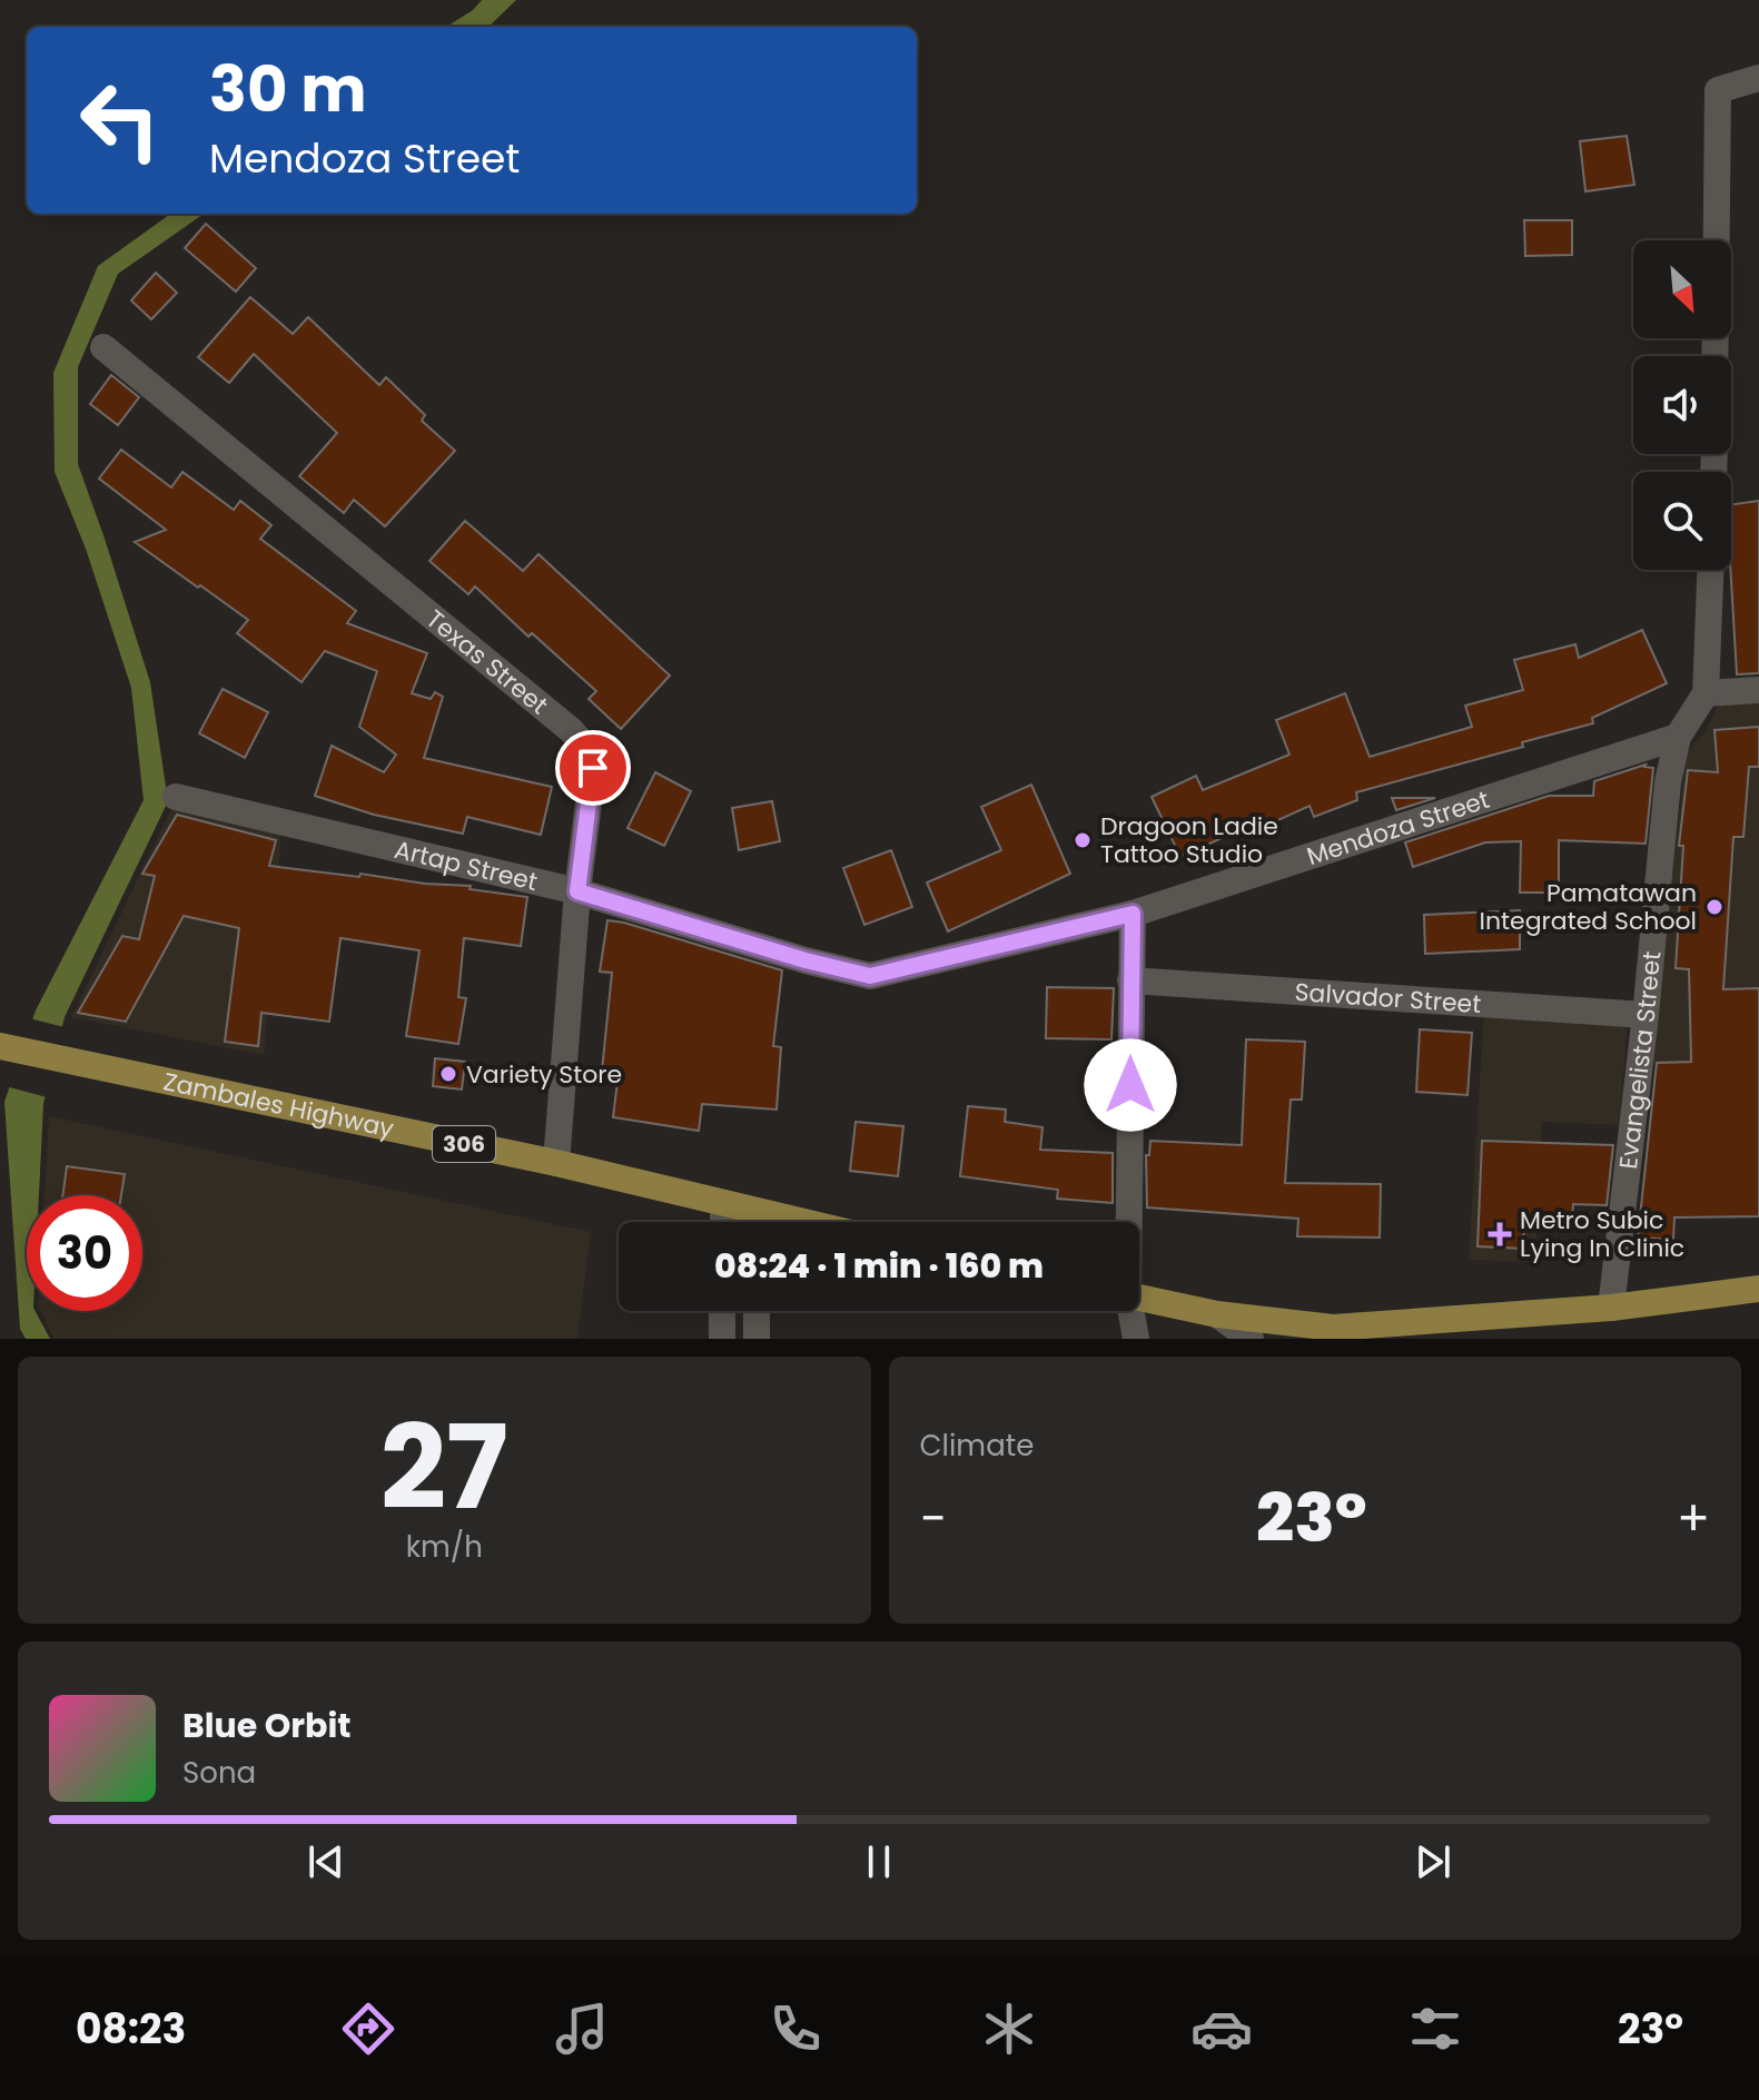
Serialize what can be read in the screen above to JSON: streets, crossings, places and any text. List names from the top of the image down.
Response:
{
  "streets": {
    "main road": ["Zambales Highway", "306"],
    "street": [
      "Texas Street",
      "Mendoza Street",
      "Artap Street",
      "Salvador Street",
      "Evangelista Street"
    ]
  },
  "crossings": [
    ["Texas Street", "Artap Street"],
    ["Texas Street", "Zambales Highway"],
    ["Mendoza Street", "Artap Street"],
    ["Mendoza Street", "Evangelista Street"],
    ["Salvador Street", "Evangelista Street"]
  ],
  "places": {
    "other": ["Dragoon Ladie Tattoo Studio", "Pamatawan Integrated School", "Variety Store"],
    "health": ["Metro Subic Lying In Clinic"]
  },
  "north": "bottom right",
  "page": {
    "turn": ["30 m", "Mendoza Street"],
    "limit": "30",
    "trip": "08:24 · 1 min · 160 m",
    "tile": [
      ["27", "km/h"],
      "Climate"
    ],
    "heat": ["−", "23°", "+"],
    "song": ["Blue Orbit", "Sona"],
    "tabs": ["08:23", "23°"]
  }
}
